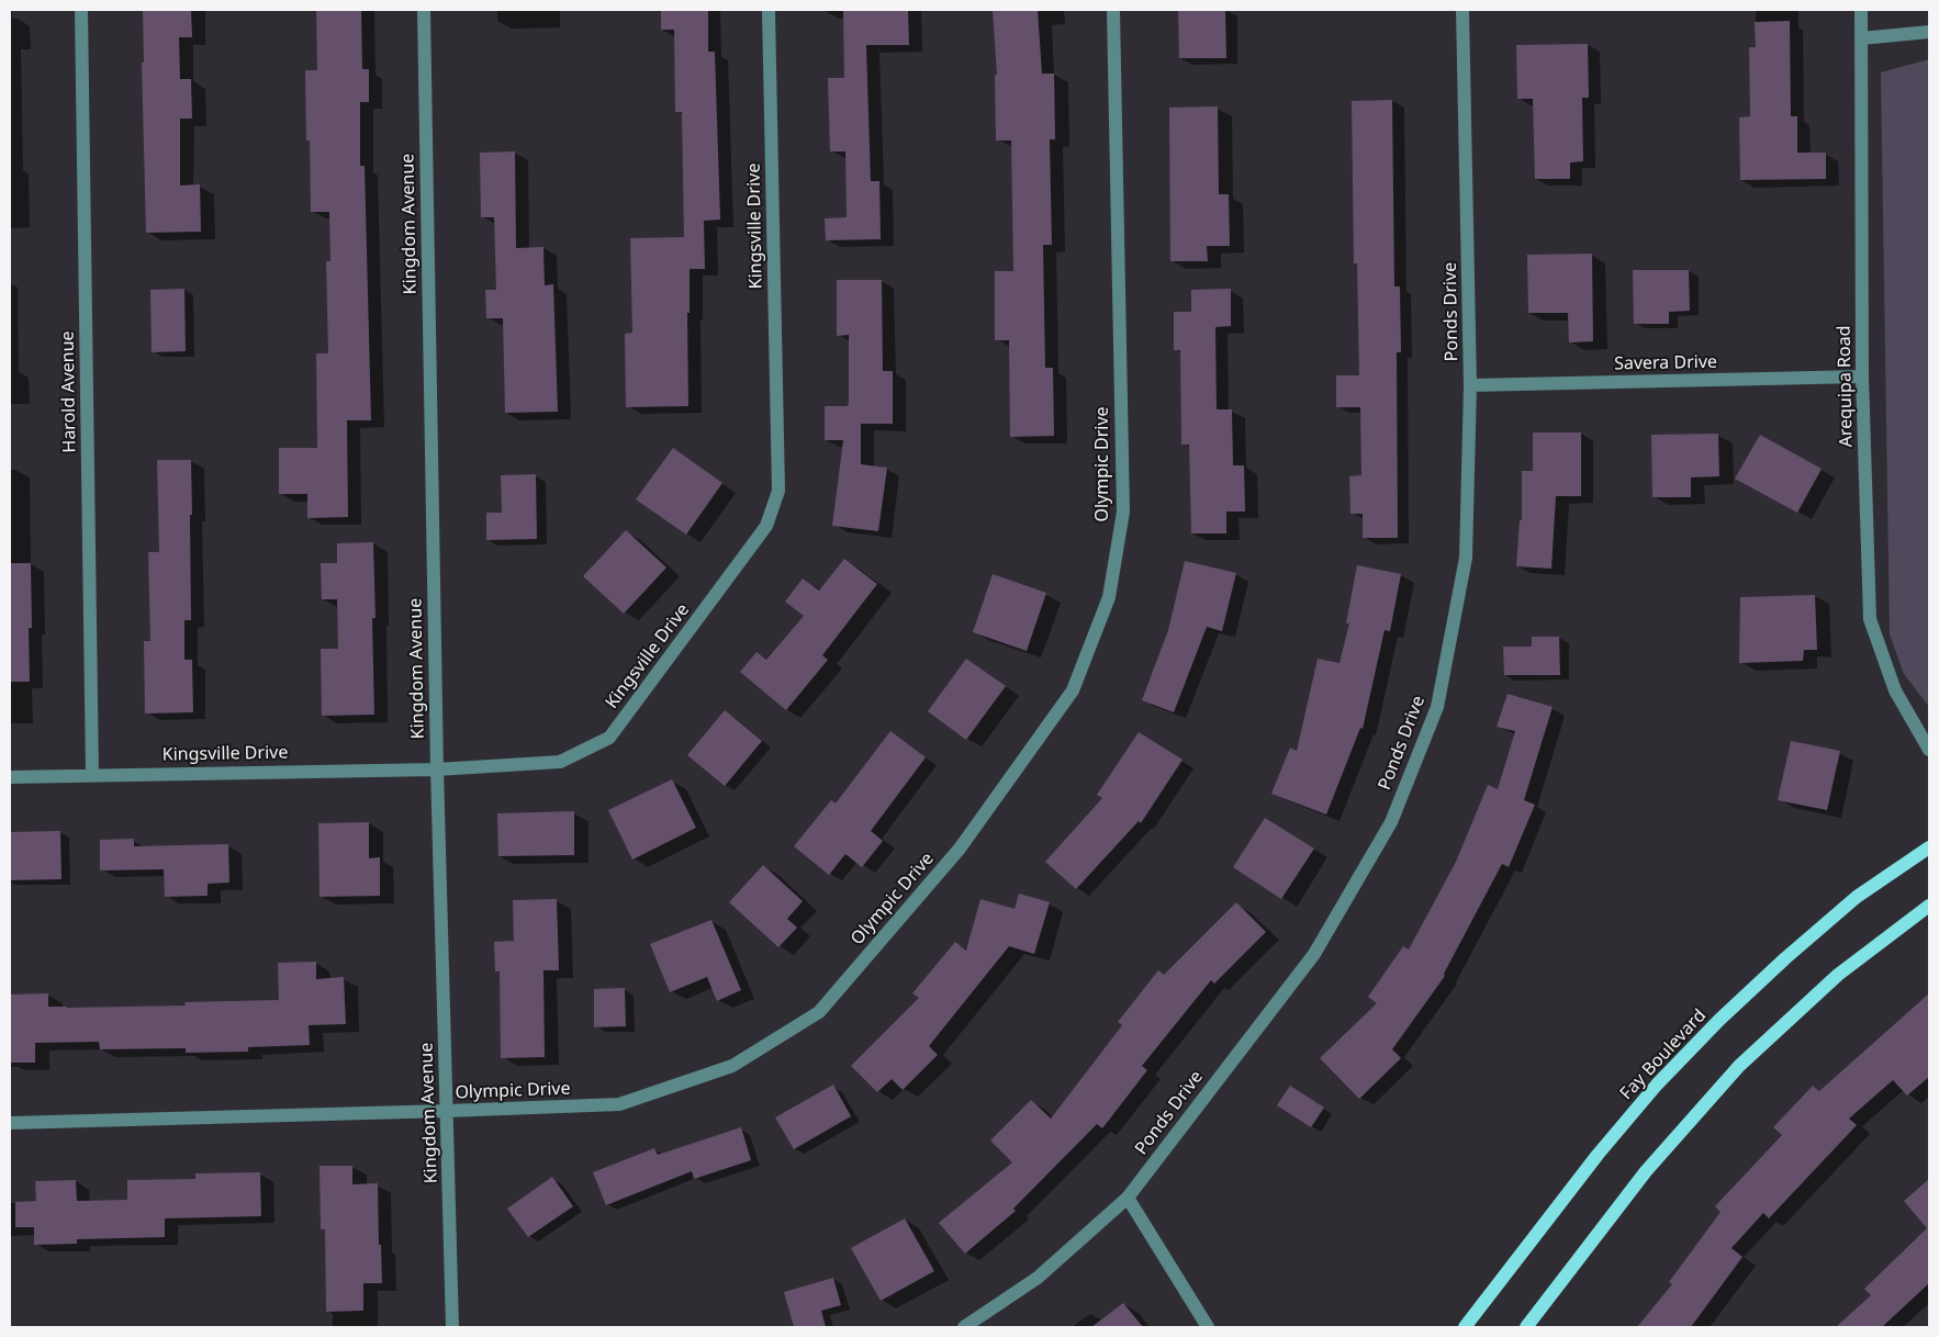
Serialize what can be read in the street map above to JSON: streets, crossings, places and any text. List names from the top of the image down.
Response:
{
  "streets": {
    "main road": ["Fay Boulevard"],
    "street": [
      "Kingdom Avenue",
      "Kingsville Drive",
      "Ponds Drive",
      "Savera Drive",
      "Arequipa Road",
      "Harold Avenue",
      "Olympic Drive"
    ]
  },
  "crossings": [
    ["Kingdom Avenue", "Kingsville Drive"],
    ["Kingdom Avenue", "Olympic Drive"],
    ["Kingsville Drive", "Harold Avenue"],
    ["Ponds Drive", "Savera Drive"],
    ["Savera Drive", "Arequipa Road"]
  ]
}
